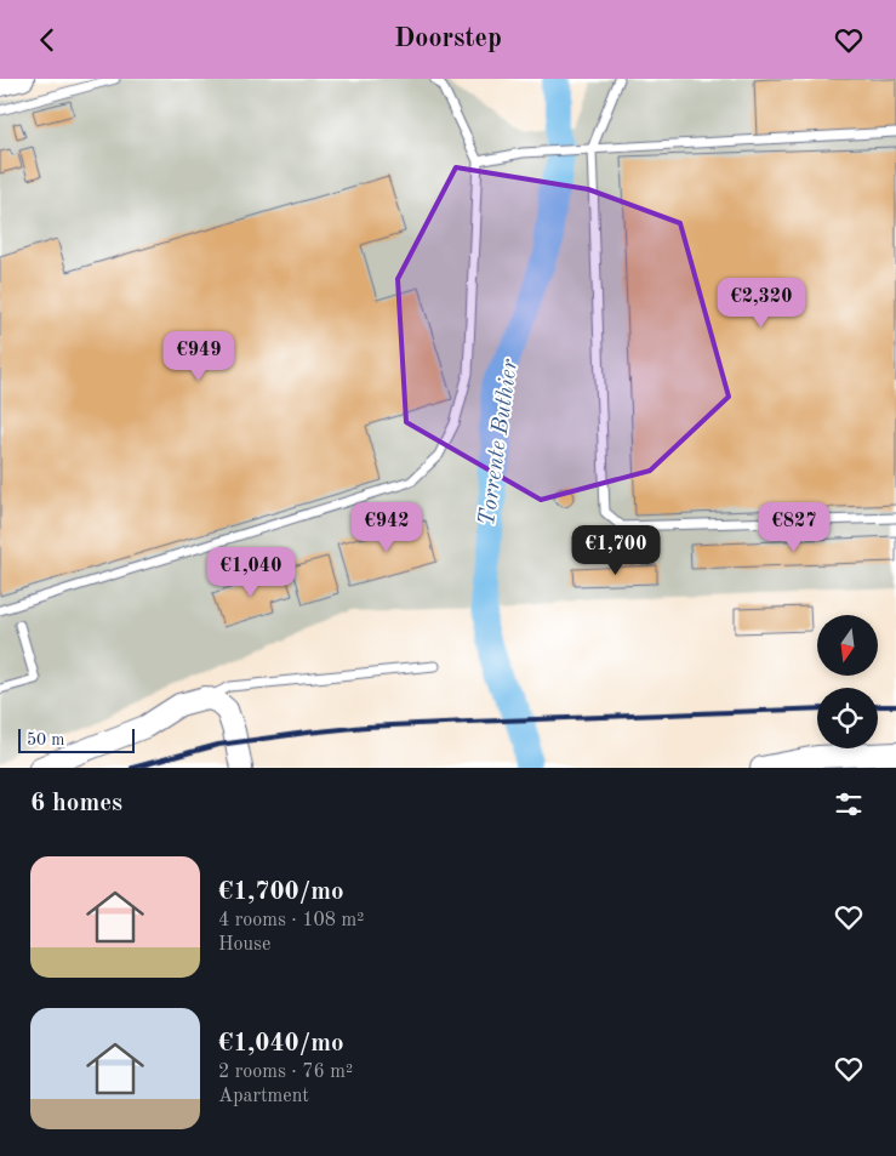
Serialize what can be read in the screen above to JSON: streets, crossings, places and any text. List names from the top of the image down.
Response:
{
  "water": ["Torrente Buthier"],
  "scale_bar": "50 m",
  "north": "bottom",
  "page": {
    "header": "Doorstep",
    "price": [
      "€2,320",
      "€949",
      "€942",
      "€827",
      "€1,700",
      "€1,040"
    ],
    "scale": "50 m",
    "heading": "6 homes",
    "list": [
      {
        "name": "€1,700/mo",
        "note": "4 rooms · 108 m² · House"
      },
      {
        "name": "€1,040/mo",
        "note": "2 rooms · 76 m² · Apartment"
      }
    ]
  }
}
